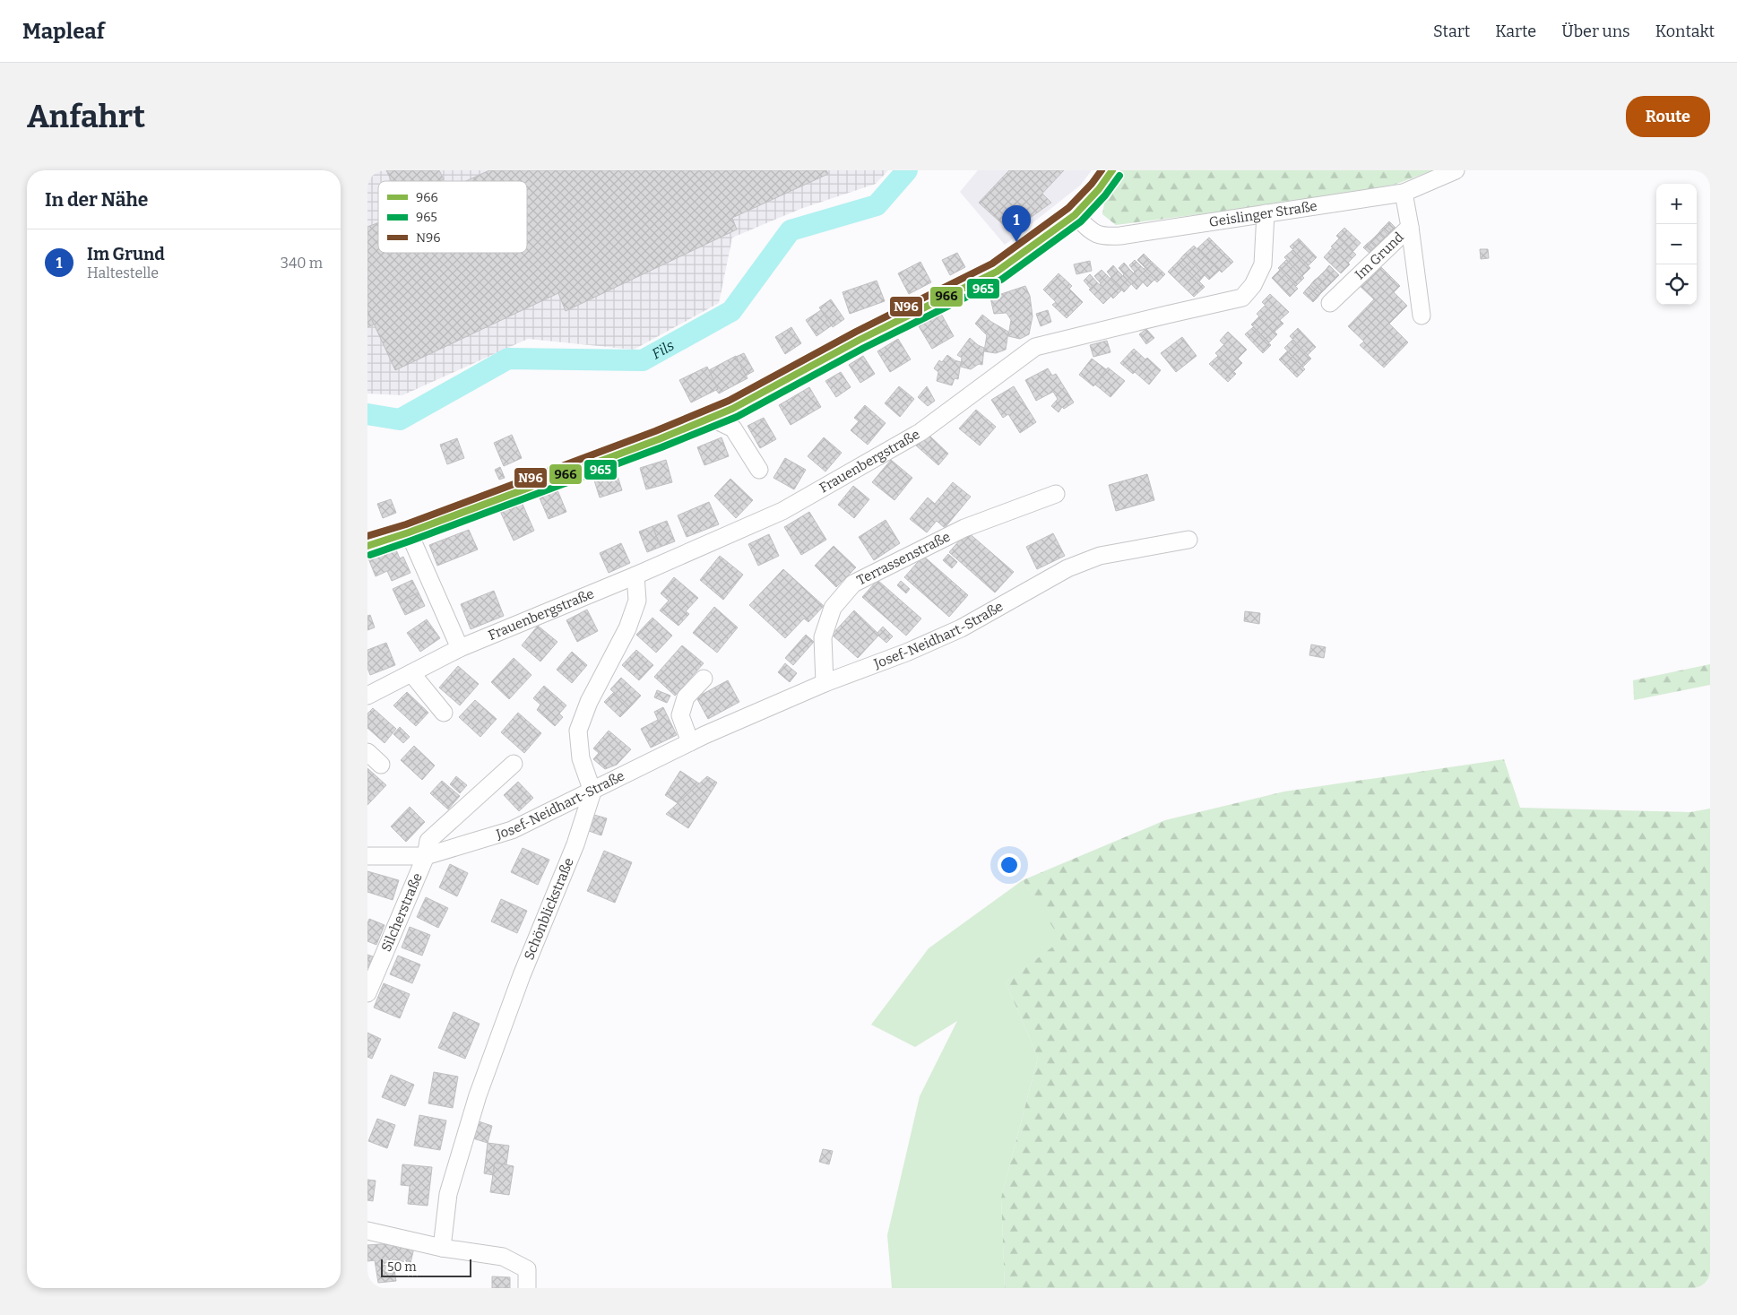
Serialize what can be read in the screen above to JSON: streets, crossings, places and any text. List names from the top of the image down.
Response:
{
  "streets": {
    "street": [
      "Geislinger Straße",
      "Im Grund",
      "Frauenbergstraße",
      "Terrassenstraße",
      "Josef-Neidhart-Straße",
      "Schönblickstraße",
      "Silcherstraße"
    ]
  },
  "crossings": [
    ["Geislinger Straße", "Im Grund"],
    ["Geislinger Straße", "Frauenbergstraße"],
    ["Terrassenstraße", "Josef-Neidhart-Straße"],
    ["Josef-Neidhart-Straße", "Schönblickstraße"],
    ["Josef-Neidhart-Straße", "Silcherstraße"]
  ],
  "water": ["Fils"],
  "lines": ["transit line 966", "transit line N96", "transit line 965"],
  "legend": ["966", "965", "N96"],
  "scale_bar": "50 m",
  "page": {
    "header": "Mapleaf",
    "nav": [
      "Start",
      "Karte",
      "Über uns",
      "Kontakt"
    ],
    "buttons": "Route",
    "title": "Anfahrt",
    "heading": "In der Nähe",
    "map_buttons": ["+", "−"],
    "pins": "1",
    "list": [
      {
        "mark": "1",
        "name": "Im Grund",
        "note": "Haltestelle",
        "value": "340 m"
      }
    ],
    "scale": "50 m"
  }
}
